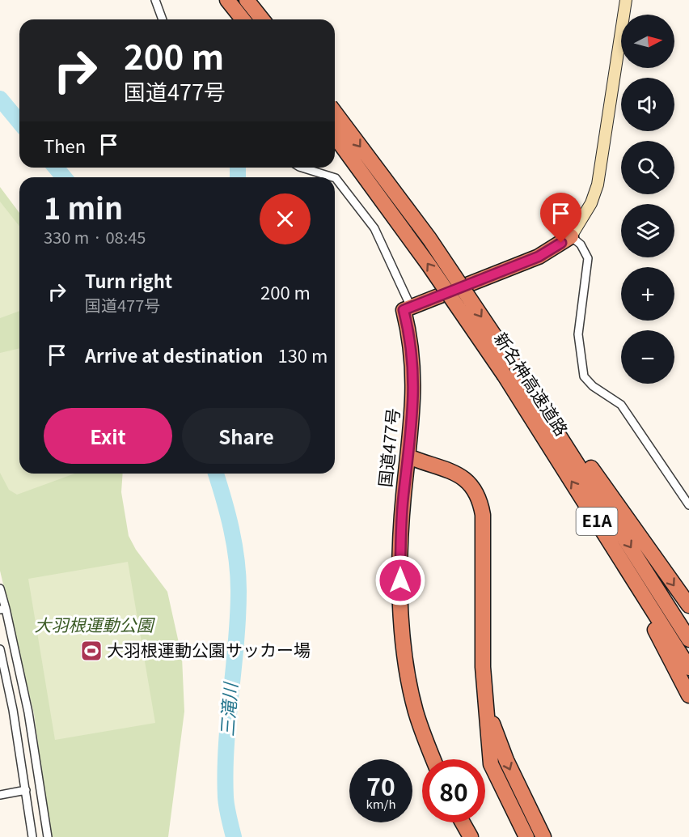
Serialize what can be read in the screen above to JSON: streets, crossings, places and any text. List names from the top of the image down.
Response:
{
  "streets": {
    "highway": ["新名神高速道路", "国道477号", "E1A"]
  },
  "water": ["三滝川"],
  "parks": ["大羽根運動公園"],
  "places": {
    "sports": ["大羽根運動公園サッカー場"]
  },
  "north": "right",
  "page": {
    "map_buttons": ["+", "−"],
    "turn": ["200 m", "国道477号"],
    "then": "Then",
    "heading": ["1 min", "330 m · 08:45"],
    "list": [
      {
        "name": "Turn right",
        "note": "国道477号",
        "value": "200 m"
      },
      {
        "name": "Arrive at destination",
        "value": "130 m"
      }
    ],
    "buttons": ["Exit", "Share"],
    "speed": "70 km/h",
    "limit": "80"
  }
}
